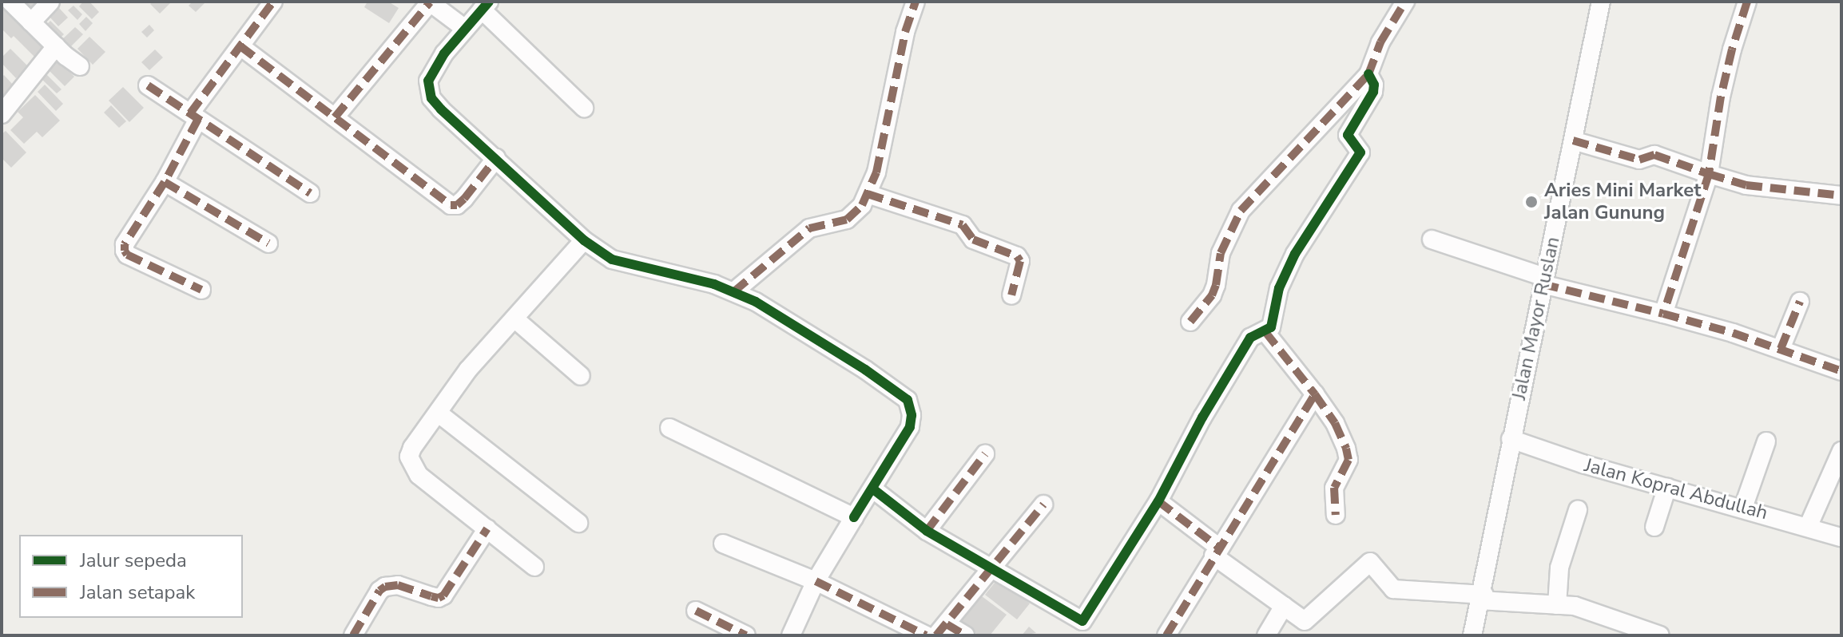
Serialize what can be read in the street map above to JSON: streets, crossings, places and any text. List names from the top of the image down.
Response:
{
  "streets": {
    "street": ["Jalan Mayor Ruslan", "Jalan Kopral Abdullah"]
  },
  "crossings": [
    ["Jalan Mayor Ruslan", "Jalan Kopral Abdullah"]
  ],
  "places": ["Aries Mini Market Jalan Gunung"],
  "legend": ["Jalur sepeda", "Jalan setapak"]
}
